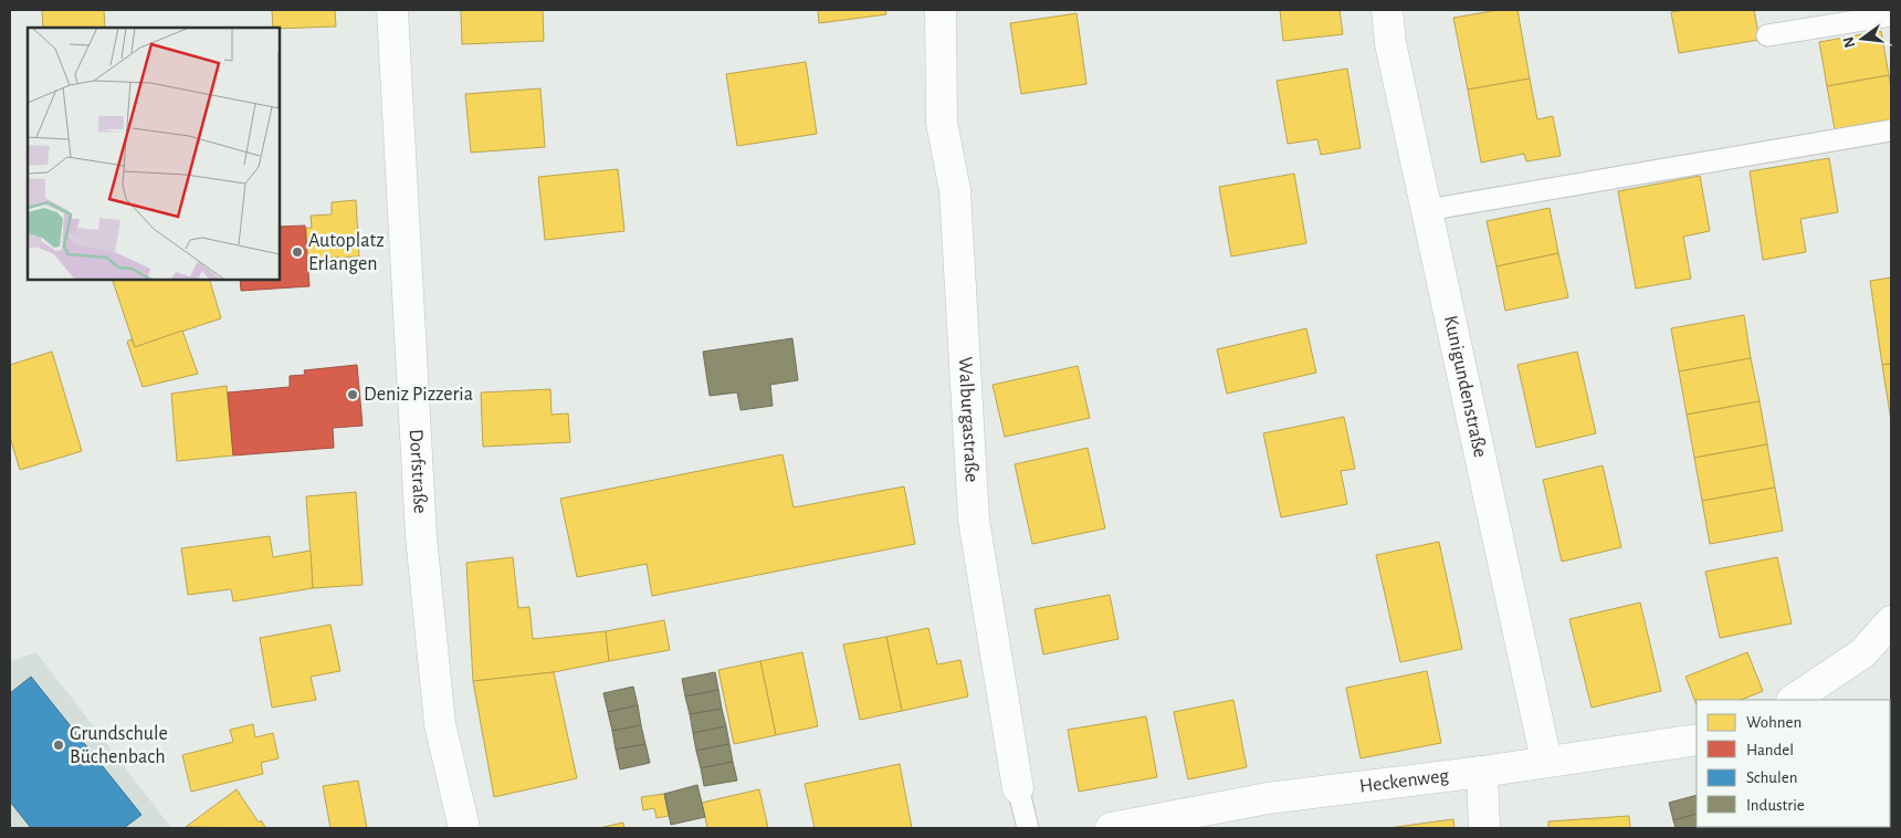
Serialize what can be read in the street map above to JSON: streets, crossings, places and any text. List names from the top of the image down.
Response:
{
  "streets": {
    "street": [
      "Kunigundenstraße",
      "Walburgastraße",
      "Dorfstraße",
      "Heckenweg"
    ]
  },
  "crossings": [
    ["Kunigundenstraße", "Heckenweg"]
  ],
  "places": ["Autoplatz Erlangen", "Deniz Pizzeria", "Grundschule Büchenbach"],
  "legend": [
    "Wohnen",
    "Handel",
    "Schulen",
    "Industrie"
  ],
  "north": "left"
}
